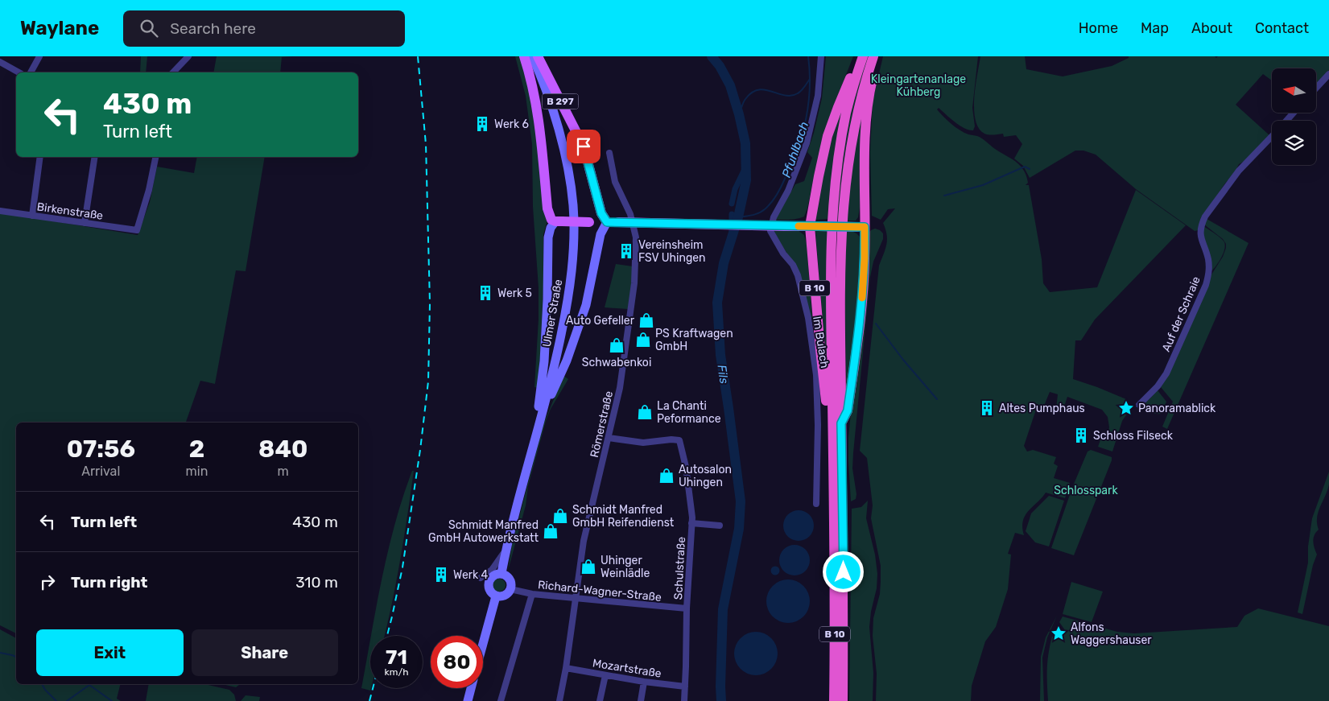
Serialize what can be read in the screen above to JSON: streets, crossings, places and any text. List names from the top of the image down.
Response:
{
  "streets": {
    "highway": ["B 10"],
    "main road": ["B 297", "Ulmer Straße"],
    "street": [
      "Birkenstraße",
      "Auf der Schraie",
      "Im Bulach",
      "Römerstraße",
      "Schulstraße",
      "Richard-Wagner-Straße",
      "Mozartstraße"
    ]
  },
  "crossings": [
    ["Ulmer Straße", "Richard-Wagner-Straße"],
    ["Römerstraße", "Schulstraße"],
    ["Römerstraße", "Richard-Wagner-Straße"],
    ["Römerstraße", "Mozartstraße"],
    ["Schulstraße", "Richard-Wagner-Straße"],
    ["Schulstraße", "Mozartstraße"]
  ],
  "water": ["Pfuhlbach", "Fils"],
  "parks": ["Kleingartenanlage Kühberg", "Schlosspark"],
  "places": {
    "building": [
      "Werk 6",
      "Vereinsheim FSV Uhingen",
      "Werk 5",
      "Altes Pumphaus",
      "Schloss Filseck",
      "Werk 4"
    ],
    "shop": [
      "Auto Gefeller",
      "PS Kraftwagen GmbH",
      "Schwabenkoi",
      "La Chanti Peformance",
      "Autosalon Uhingen",
      "Schmidt Manfred GmbH Reifendienst",
      "Schmidt Manfred GmbH Autowerkstatt",
      "Uhinger Weinlädle"
    ],
    "place": ["Panoramablick", "Alfons Waggershauser"]
  },
  "north": "left",
  "page": {
    "header": "Waylane",
    "search": "Search here",
    "nav": [
      "Home",
      "Map",
      "About",
      "Contact"
    ],
    "turn": ["430 m", "Turn left"],
    "eta": [
      "07:56",
      "Arrival",
      "2",
      "min",
      "840",
      "m"
    ],
    "list": [
      {
        "name": "Turn left",
        "value": "430 m"
      },
      {
        "name": "Turn right",
        "value": "310 m"
      }
    ],
    "buttons": ["Exit", "Share"],
    "speed": "71 km/h",
    "limit": "80"
  }
}
